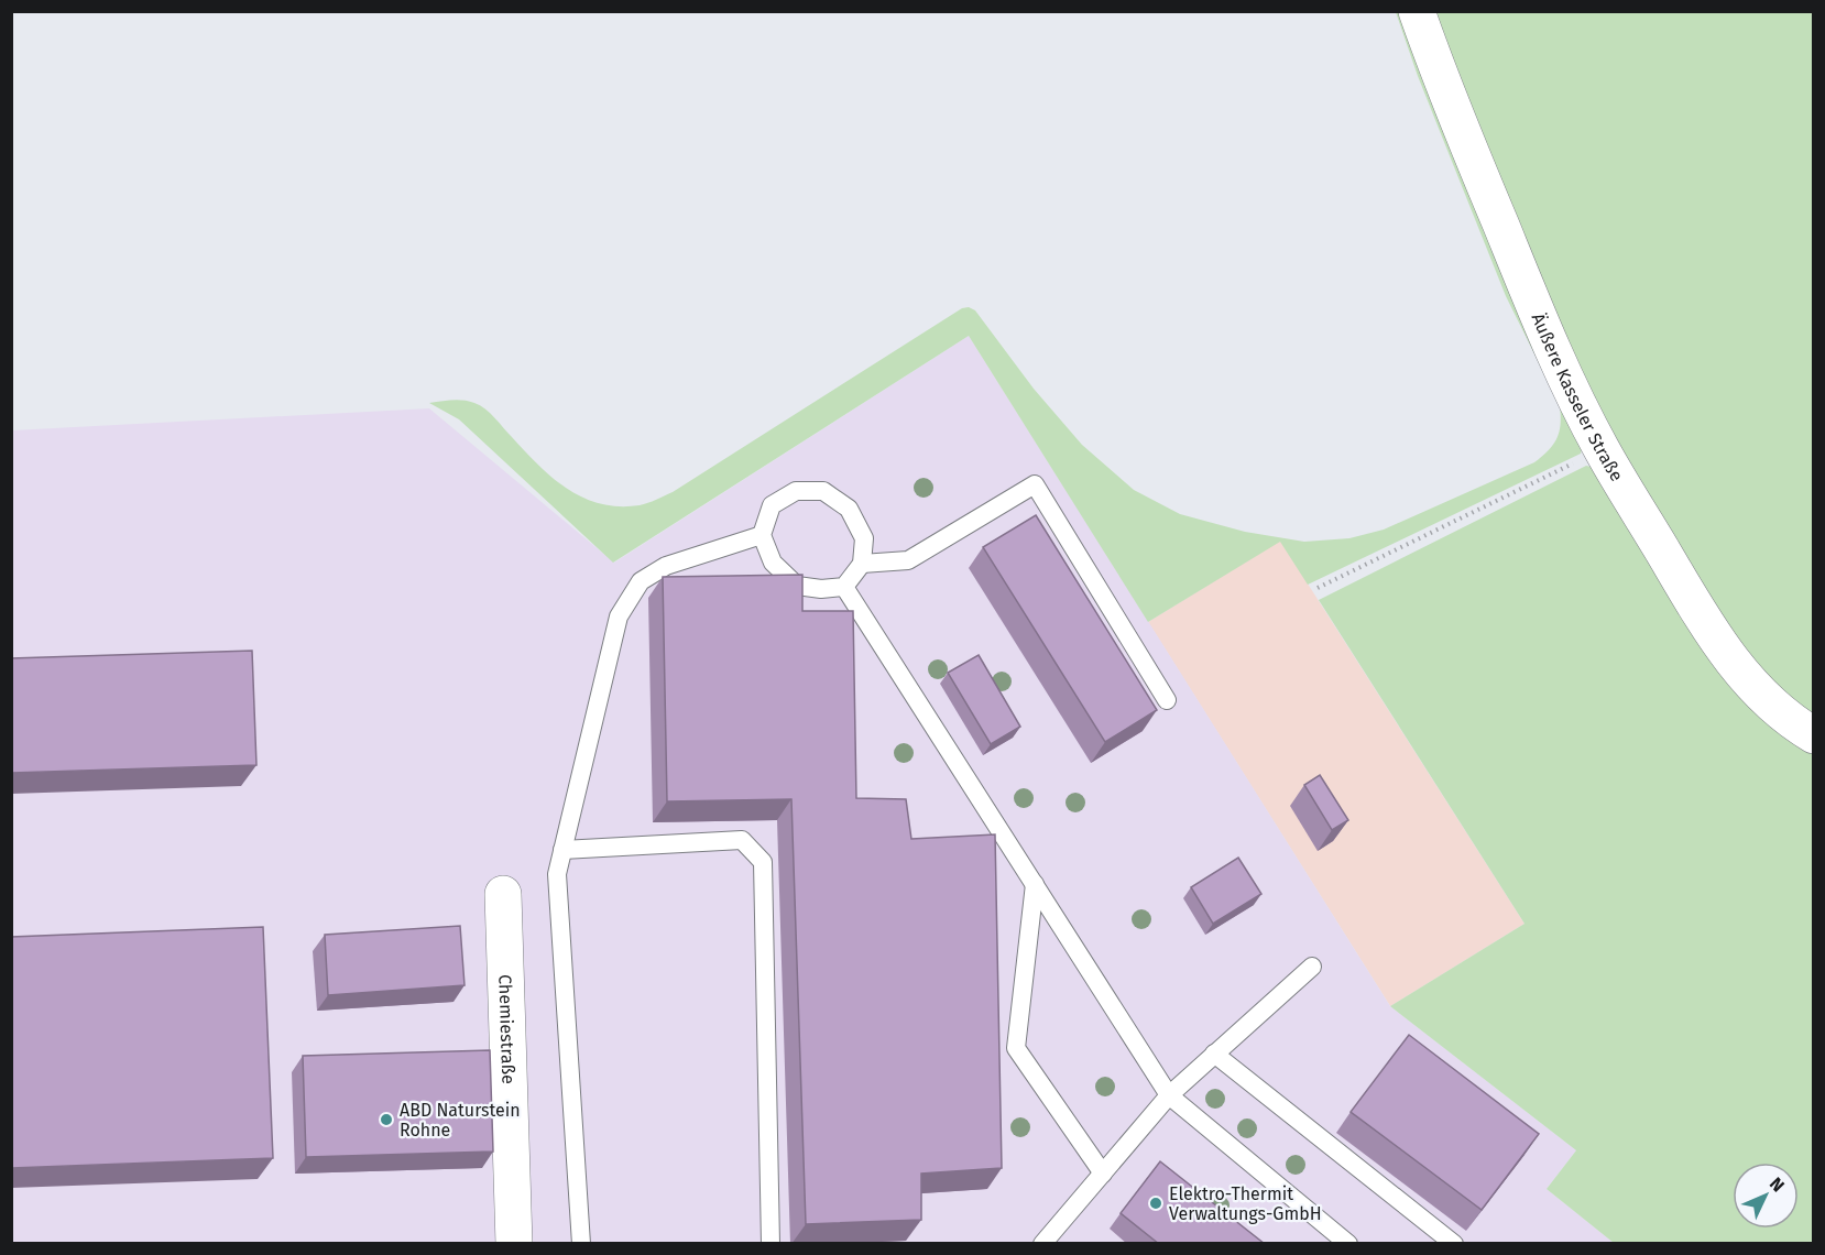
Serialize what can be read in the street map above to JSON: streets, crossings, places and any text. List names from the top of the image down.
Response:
{
  "streets": {
    "street": ["Äußere Kasseler Straße", "Chemiestraße"]
  },
  "places": ["ABD Naturstein Rohne", "Elektro-Thermit Verwaltungs-GmbH"],
  "north": "top right"
}
